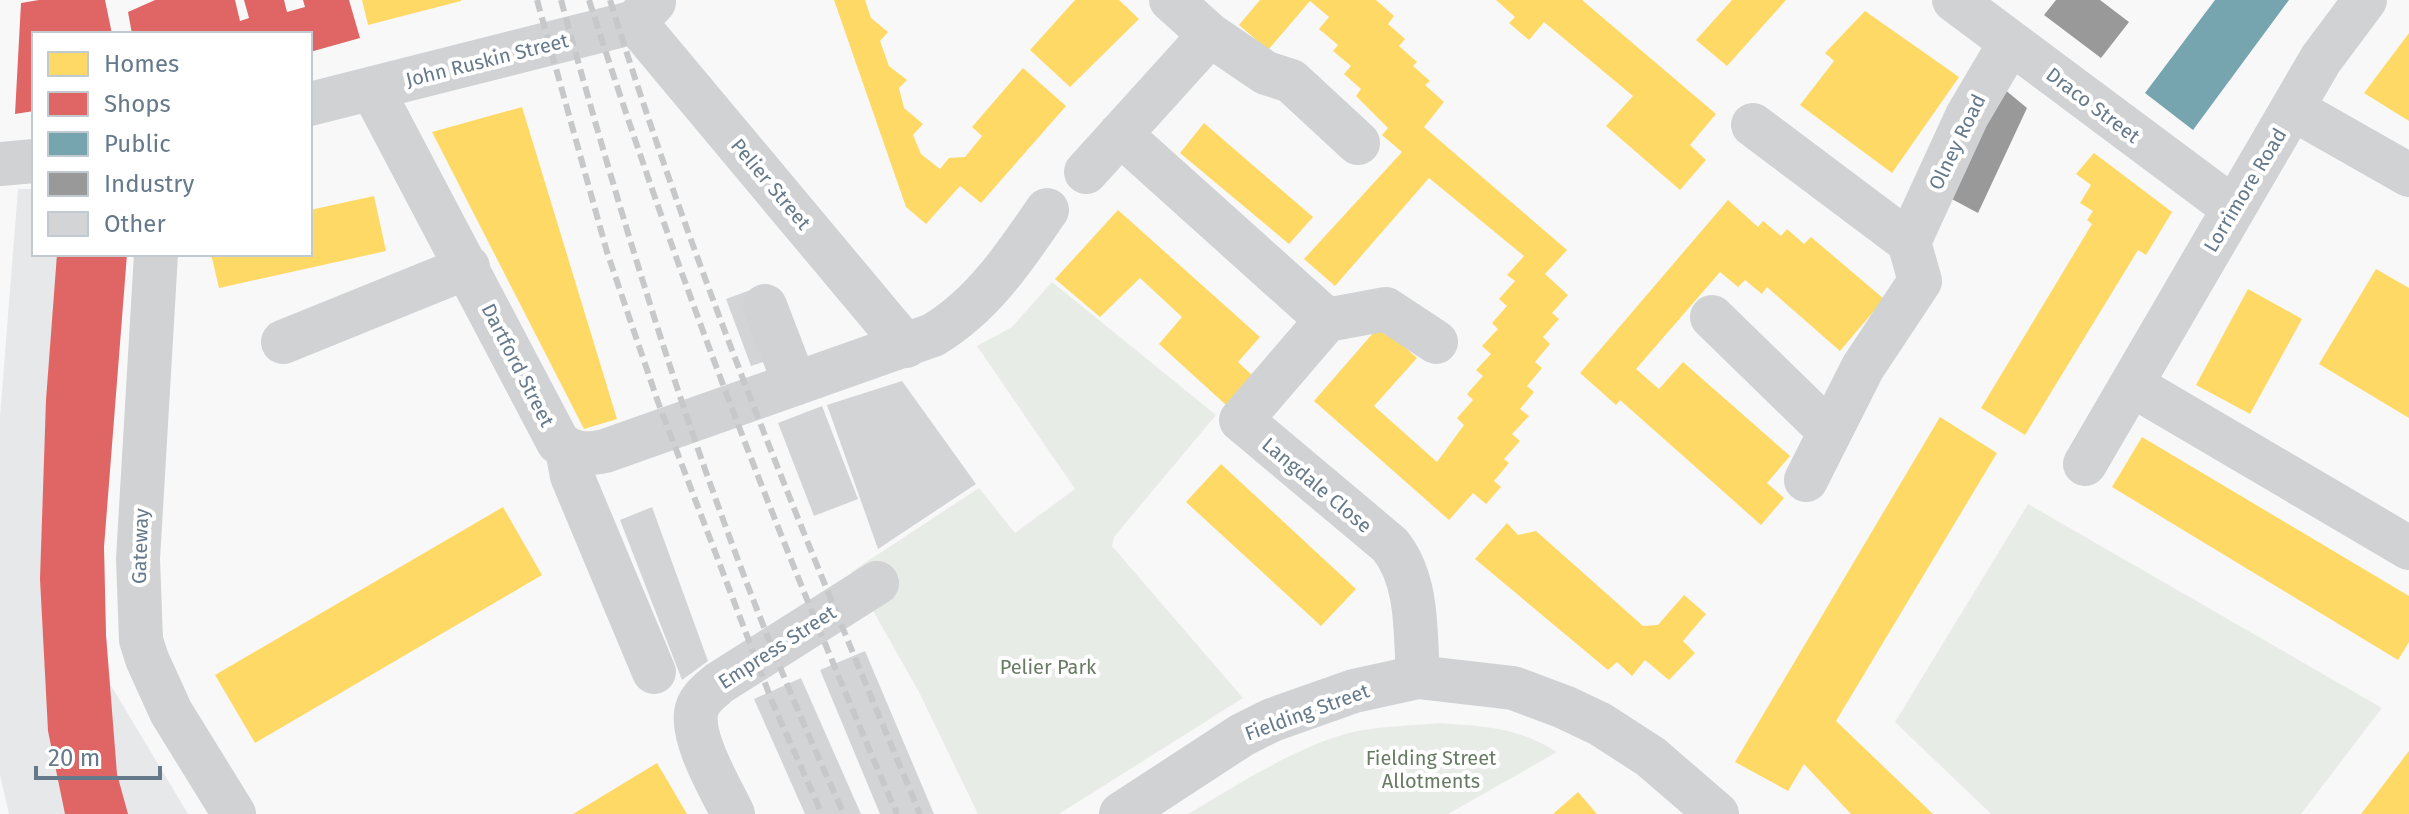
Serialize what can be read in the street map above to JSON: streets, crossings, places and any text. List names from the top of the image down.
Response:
{
  "streets": {
    "street": [
      "John Ruskin Street",
      "Draco Street",
      "Olney Road",
      "Pelier Street",
      "Lorrimore Road",
      "Dartford Street",
      "Langdale Close",
      "Gateway",
      "Empress Street",
      "Fielding Street"
    ]
  },
  "crossings": [
    ["John Ruskin Street", "Pelier Street"],
    ["John Ruskin Street", "Dartford Street"],
    ["Draco Street", "Olney Road"],
    ["Draco Street", "Lorrimore Road"],
    ["Langdale Close", "Fielding Street"]
  ],
  "parks": ["Pelier Park", "Fielding Street Allotments"],
  "legend": [
    "Homes",
    "Shops",
    "Public",
    "Industry",
    "Other"
  ],
  "scale_bar": "20 m"
}
